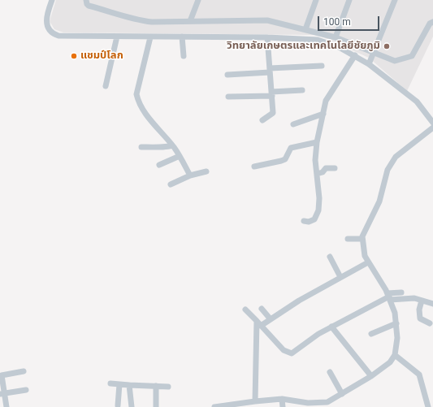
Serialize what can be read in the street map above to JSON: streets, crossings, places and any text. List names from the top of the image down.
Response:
{
  "places": ["วิทยาลัยเกษตรและเทคโนโลยีชัยภูมิ", "แชมป์โลก"],
  "scale_bar": "100 m"
}
